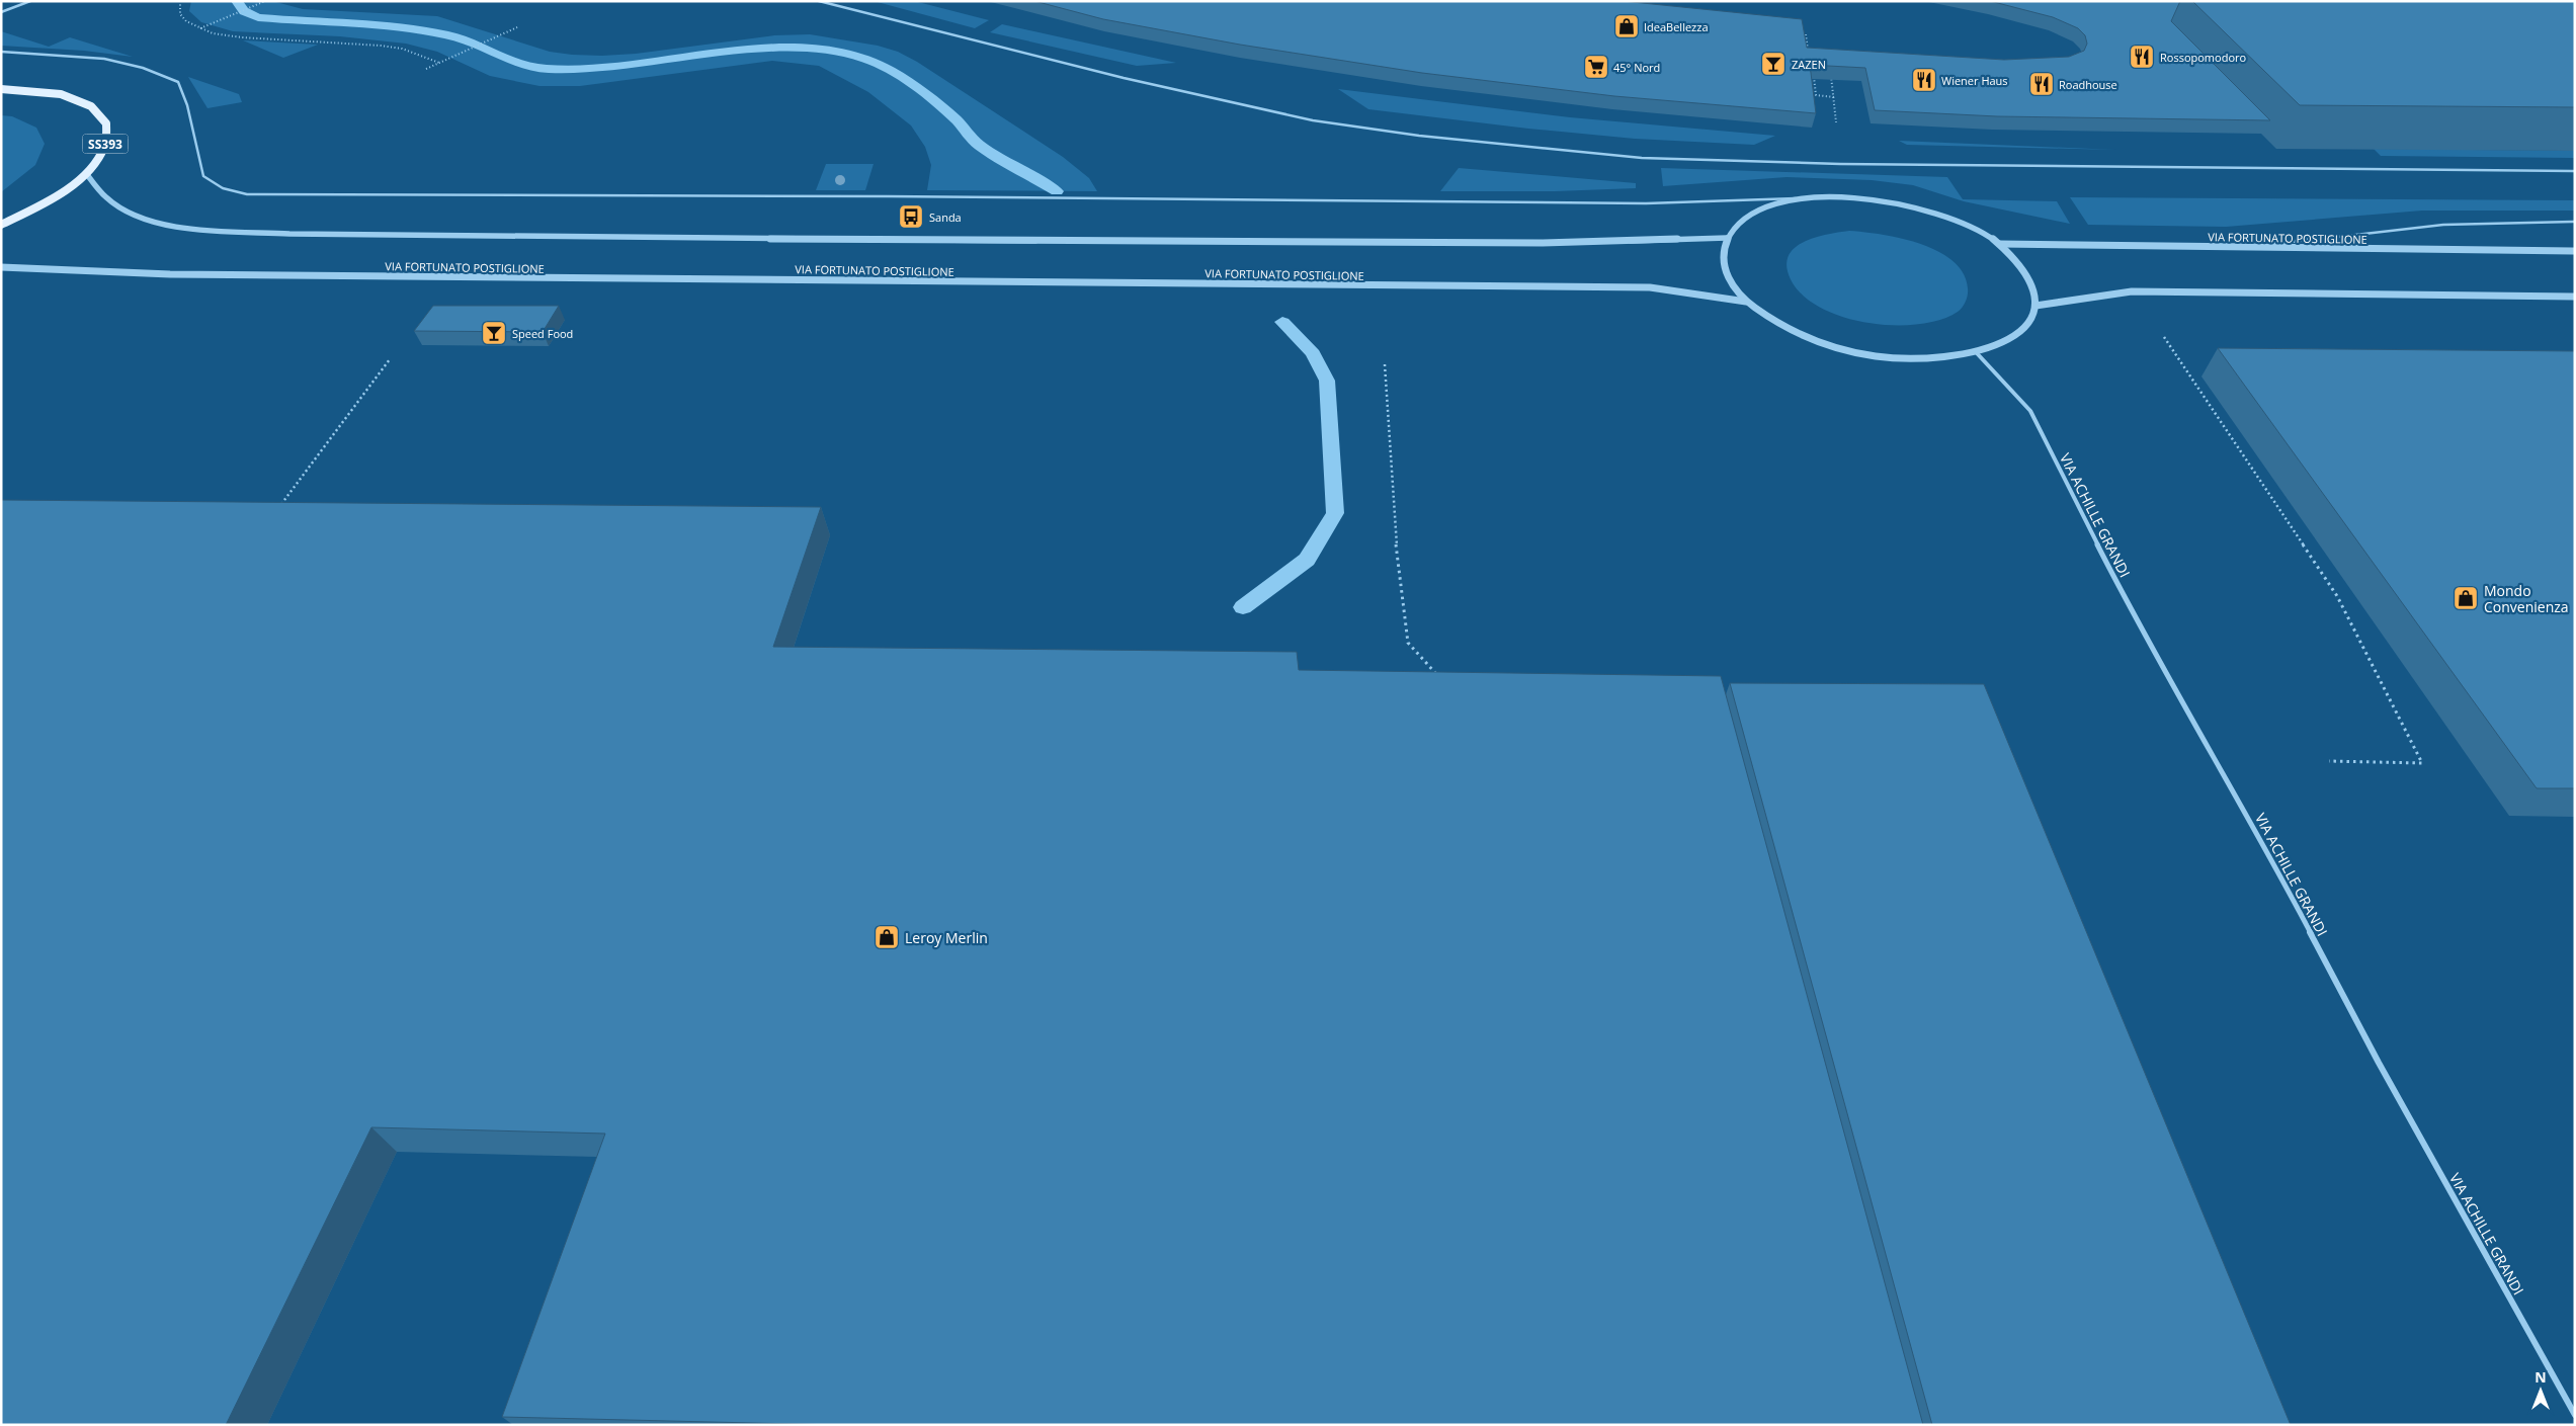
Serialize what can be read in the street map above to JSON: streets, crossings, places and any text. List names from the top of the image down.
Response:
{
  "streets": {
    "main road": ["SS393"],
    "street": ["VIA FORTUNATO POSTIGLIONE", "VIA ACHILLE GRANDI"]
  },
  "places": {
    "shop": ["IdeaBellezza", "Mondo Convenienza", "Leroy Merlin"],
    "restaurant": ["Rossopomodoro", "Wiener Haus", "Roadhouse"],
    "bar": ["ZAZEN", "Speed Food"],
    "supermarket": ["45° Nord"],
    "bus stop": ["Sanda"]
  },
  "north": "top"
}
